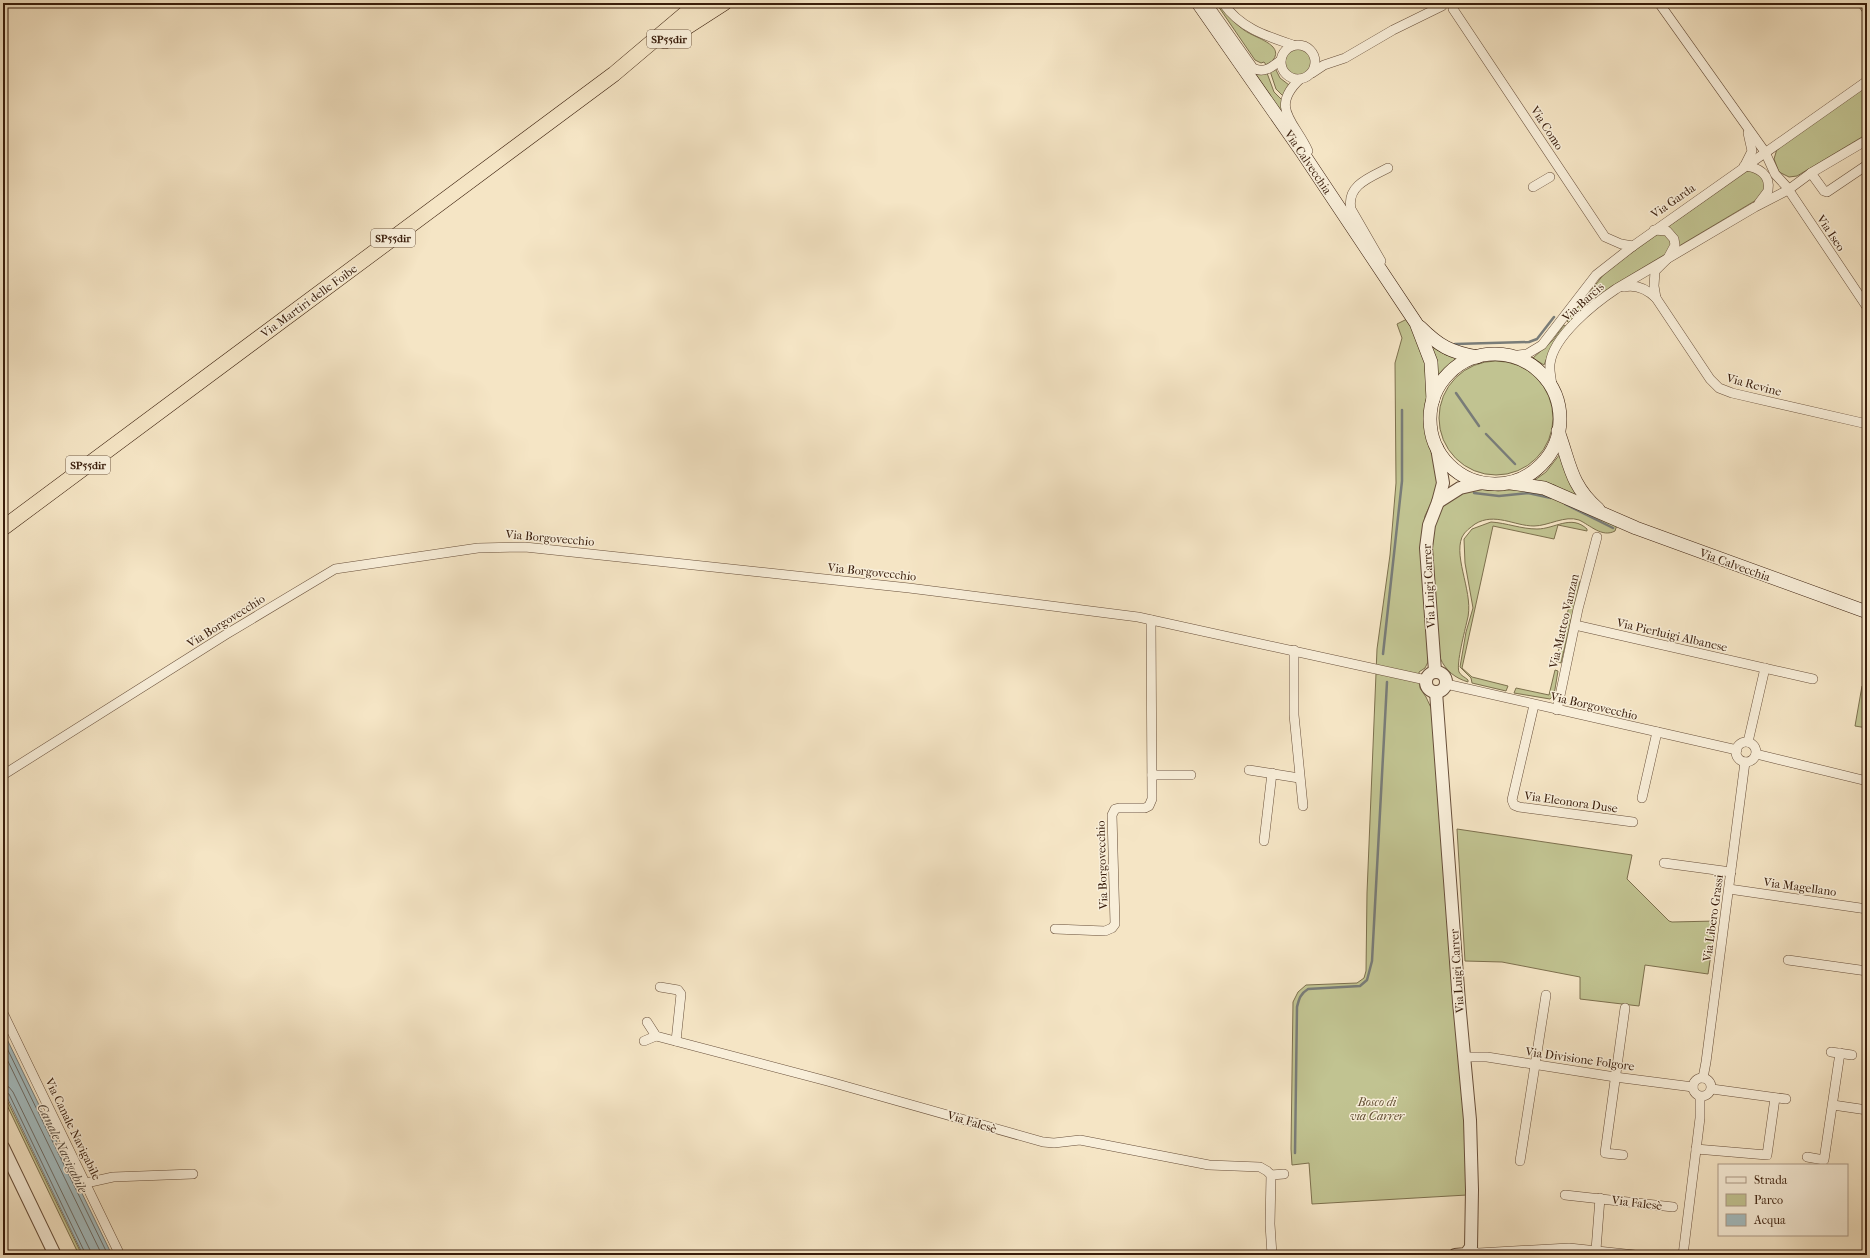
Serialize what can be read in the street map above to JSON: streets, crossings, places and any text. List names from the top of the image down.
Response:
{
  "streets": {
    "highway": ["SP55dir", "Via Martiri delle Foibe"],
    "main road": ["Via Calvecchia"],
    "street": [
      "Via Como",
      "Via Garda",
      "Via Iseo",
      "Via Barcis",
      "Via Revine",
      "Via Borgovecchio",
      "Via Luigi Carrer",
      "Via Matteo Vanzan",
      "Via Pierluigi Albanese",
      "Via Eleonora Duse",
      "Via Magellano",
      "Via Libero Grassi",
      "Via Divisione Folgore",
      "Via Falesè",
      "Via Canale Navigabile"
    ]
  },
  "crossings": [
    ["Via Como", "Via Calvecchia"],
    ["Via Como", "Via Garda"],
    ["Via Calvecchia", "Via Garda"],
    ["Via Calvecchia", "Via Barcis"],
    ["Via Calvecchia", "Via Luigi Carrer"],
    ["Via Garda", "Via Iseo"],
    ["Via Garda", "Via Barcis"],
    ["Via Garda", "Via Luigi Carrer"],
    ["Via Iseo", "Via Barcis"],
    ["Via Barcis", "Via Revine"],
    ["Via Barcis", "Via Luigi Carrer"],
    ["Via Borgovecchio", "Via Luigi Carrer"],
    ["Via Borgovecchio", "Via Matteo Vanzan"],
    ["Via Borgovecchio", "Via Eleonora Duse"],
    ["Via Borgovecchio", "Via Libero Grassi"],
    ["Via Luigi Carrer", "Via Divisione Folgore"],
    ["Via Matteo Vanzan", "Via Pierluigi Albanese"],
    ["Via Magellano", "Via Libero Grassi"],
    ["Via Libero Grassi", "Via Divisione Folgore"]
  ],
  "water": ["Canale Navigabile"],
  "parks": ["Bosco di via Carrer"],
  "legend": ["Strada", "Parco", "Acqua"]
}
